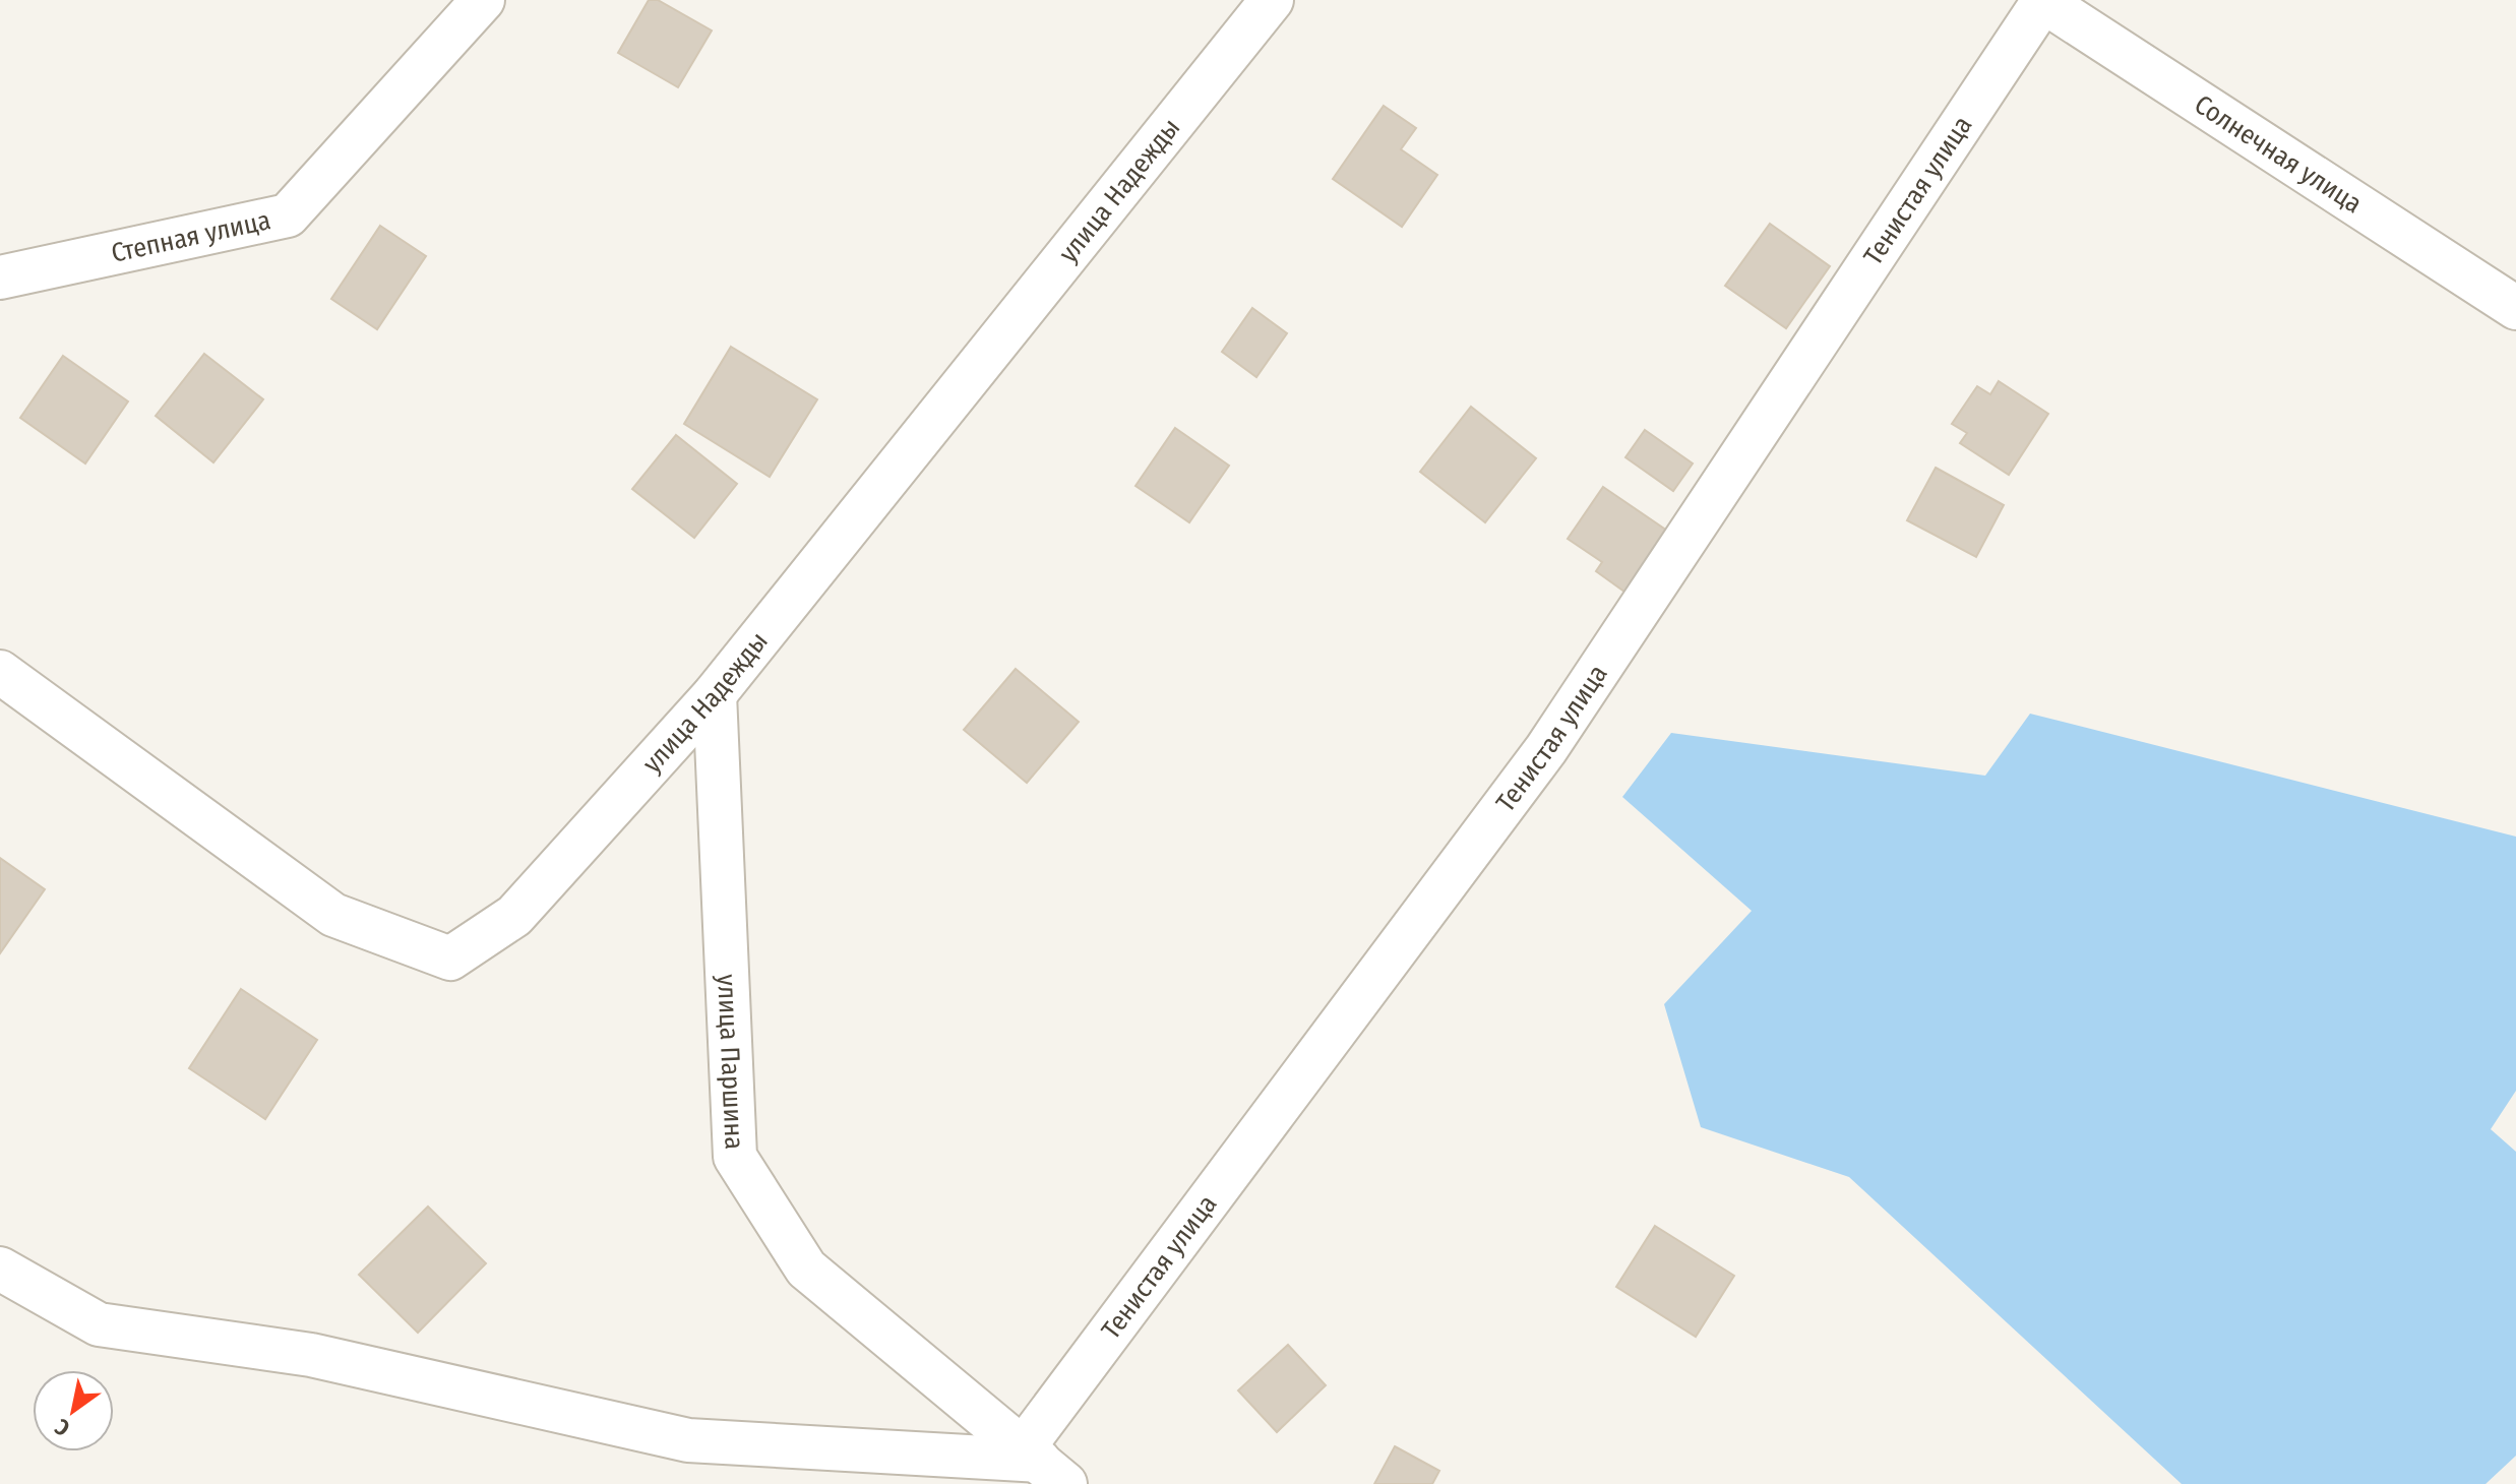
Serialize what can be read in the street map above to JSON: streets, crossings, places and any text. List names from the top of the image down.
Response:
{
  "streets": {
    "street": [
      "Солнечная улица",
      "улица Надежды",
      "Тенистая улица",
      "Степная улица",
      "улица Паршина"
    ]
  },
  "crossings": [
    ["Солнечная улица", "Тенистая улица"],
    ["улица Надежды", "улица Паршина"],
    ["Тенистая улица", "улица Паршина"]
  ],
  "north": "bottom left"
}
